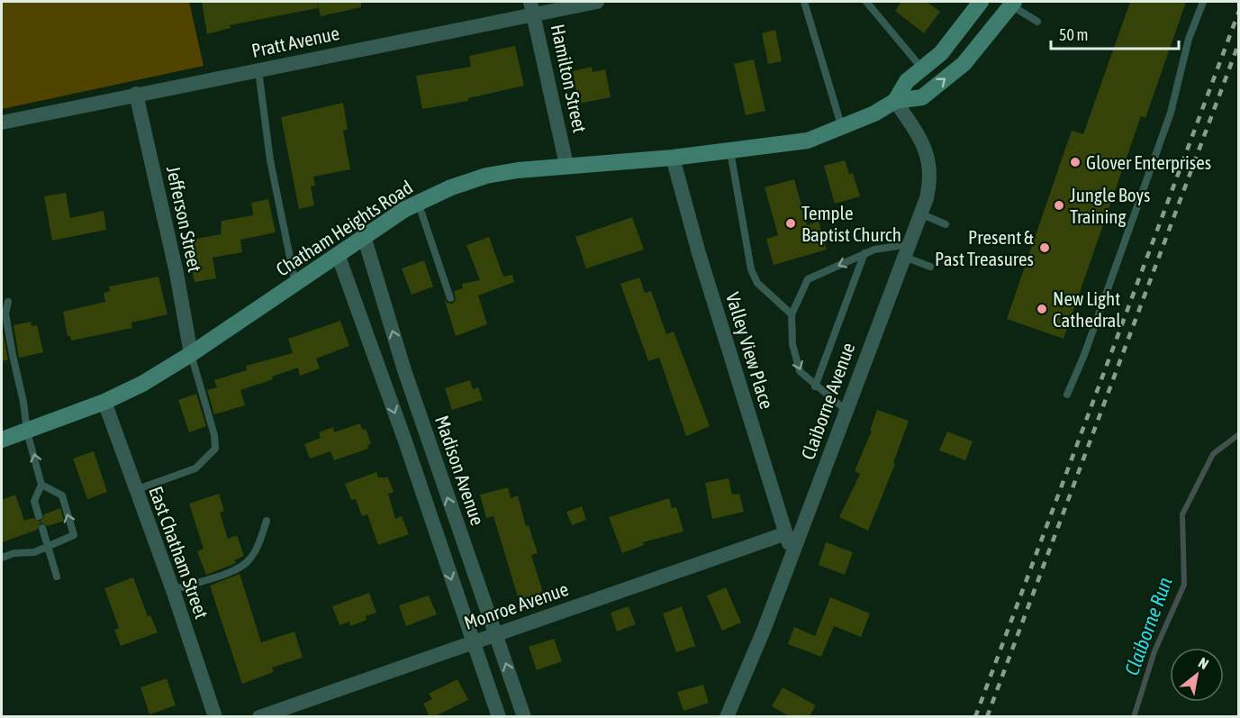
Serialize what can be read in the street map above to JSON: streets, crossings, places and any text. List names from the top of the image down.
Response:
{
  "streets": {
    "main road": ["Chatham Heights Road"],
    "street": [
      "Pratt Avenue",
      "Hamilton Street",
      "Jefferson Street",
      "Valley View Place",
      "Claiborne Avenue",
      "Madison Avenue",
      "East Chatham Street",
      "Monroe Avenue"
    ]
  },
  "crossings": [
    ["Pratt Avenue", "Hamilton Street"],
    ["Pratt Avenue", "Jefferson Street"],
    ["Hamilton Street", "Chatham Heights Road"],
    ["Jefferson Street", "Chatham Heights Road"],
    ["Chatham Heights Road", "Valley View Place"],
    ["Chatham Heights Road", "Claiborne Avenue"],
    ["Chatham Heights Road", "Madison Avenue"],
    ["Chatham Heights Road", "East Chatham Street"],
    ["Valley View Place", "Claiborne Avenue"],
    ["Valley View Place", "Monroe Avenue"],
    ["Madison Avenue", "Monroe Avenue"]
  ],
  "water": ["Claiborne Run"],
  "places": [
    "Glover Enterprises",
    "Jungle Boys Training",
    "Temple Baptist Church",
    "Present & Past Treasures",
    "New Light Cathedral"
  ],
  "scale_bar": "50 m",
  "north": "top right"
}
